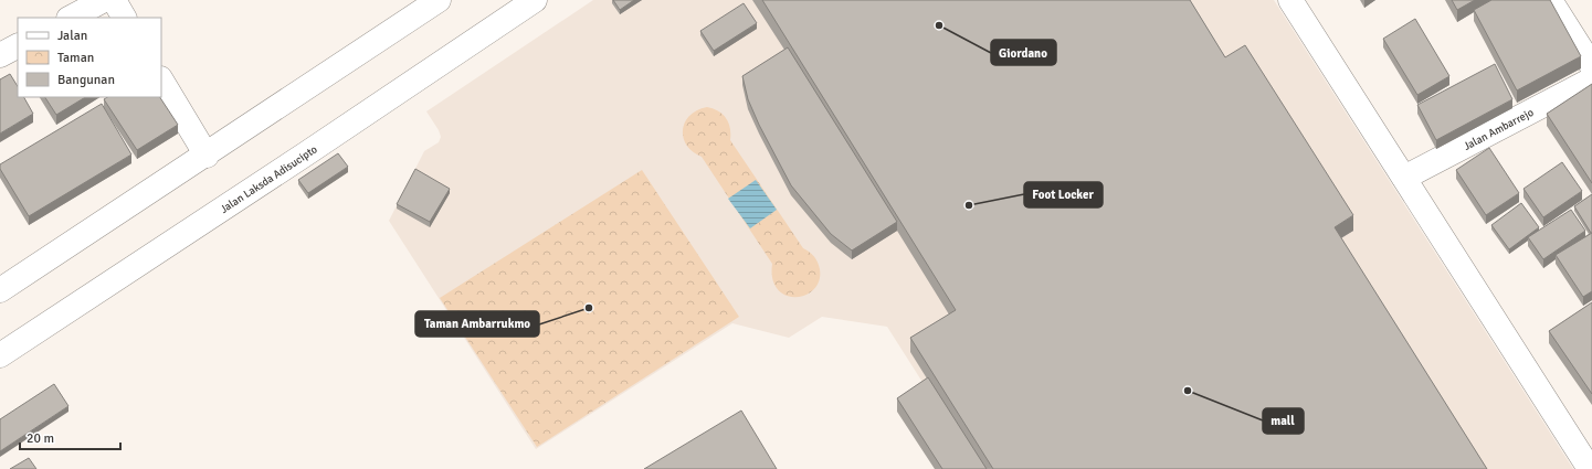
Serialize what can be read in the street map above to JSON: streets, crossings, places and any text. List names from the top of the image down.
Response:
{
  "streets": {
    "main road": ["Jalan Ambarrejo", "Jalan Laksda Adisucipto"]
  },
  "places": [
    "Giordano",
    "Foot Locker",
    "Taman Ambarrukmo",
    "mall"
  ],
  "legend": ["Jalan", "Taman", "Bangunan"],
  "scale_bar": "20 m"
}
